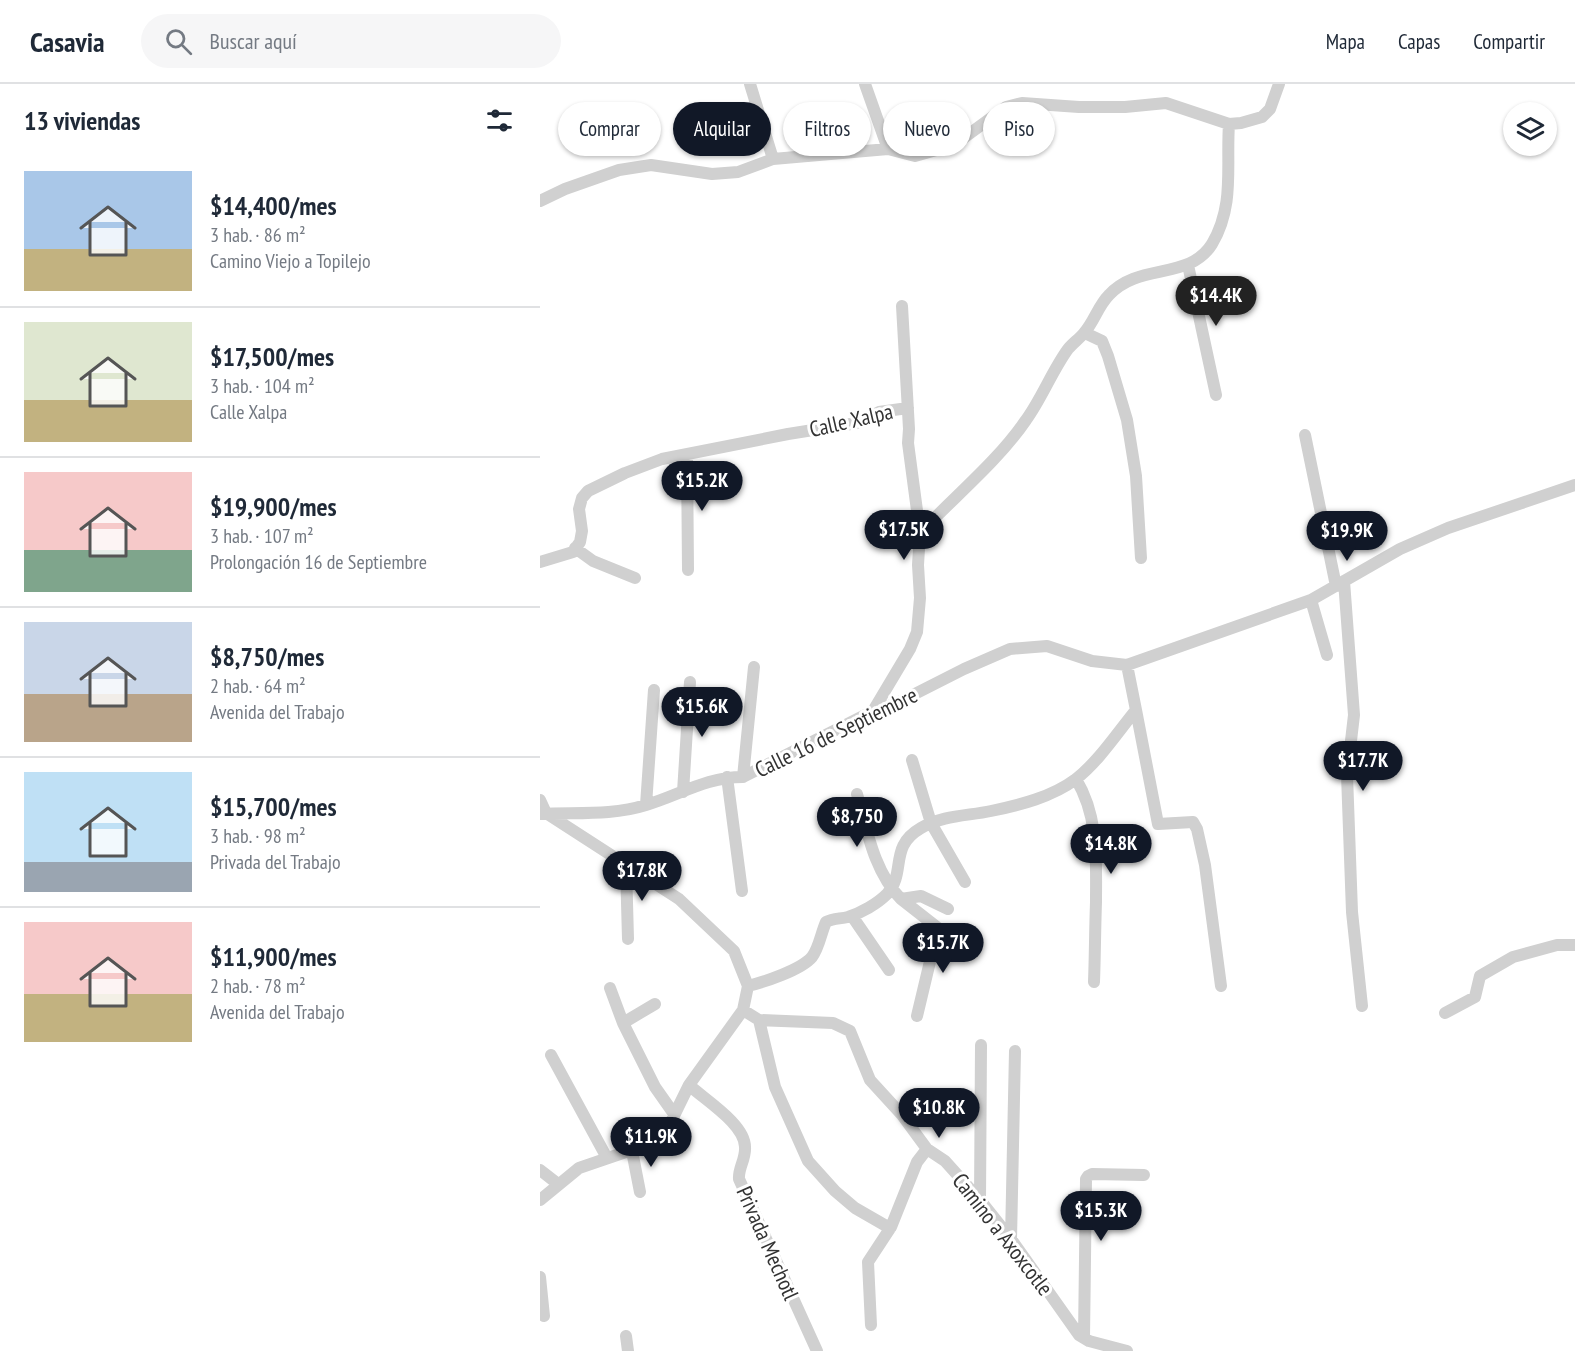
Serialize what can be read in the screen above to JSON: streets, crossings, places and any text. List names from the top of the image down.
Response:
{
  "streets": {
    "street": [
      "Calle Xalpa",
      "Calle 16 de Septiembre",
      "Camino a Axoxcotle",
      "Privada Mechotl"
    ]
  },
  "crossings": [
    ["Calle Xalpa", "Calle 16 de Septiembre"]
  ],
  "page": {
    "header": "Casavia",
    "search": "Buscar aquí",
    "nav": ["Mapa", "Capas", "Compartir"],
    "heading": "13 viviendas",
    "chip": [
      "Comprar",
      "Alquilar",
      "Filtros",
      "Nuevo",
      "Piso"
    ],
    "list": [
      {
        "name": "$14,400/mes",
        "note": "3 hab. · 86 m² · Camino Viejo a Topilejo"
      },
      {
        "name": "$17,500/mes",
        "note": "3 hab. · 104 m² · Calle Xalpa"
      },
      {
        "name": "$19,900/mes",
        "note": "3 hab. · 107 m² · Prolongación 16 de Septiembre"
      },
      {
        "name": "$8,750/mes",
        "note": "2 hab. · 64 m² · Avenida del Trabajo"
      },
      {
        "name": "$15,700/mes",
        "note": "3 hab. · 98 m² · Privada del Trabajo"
      },
      {
        "name": "$11,900/mes",
        "note": "2 hab. · 78 m² · Avenida del Trabajo"
      }
    ],
    "price": [
      "$14.4K",
      "$15.2K",
      "$17.5K",
      "$19.9K",
      "$15.6K",
      "$17.7K",
      "$8,750",
      "$14.8K",
      "$17.8K",
      "$15.7K",
      "$10.8K",
      "$11.9K",
      "$15.3K"
    ]
  }
}
